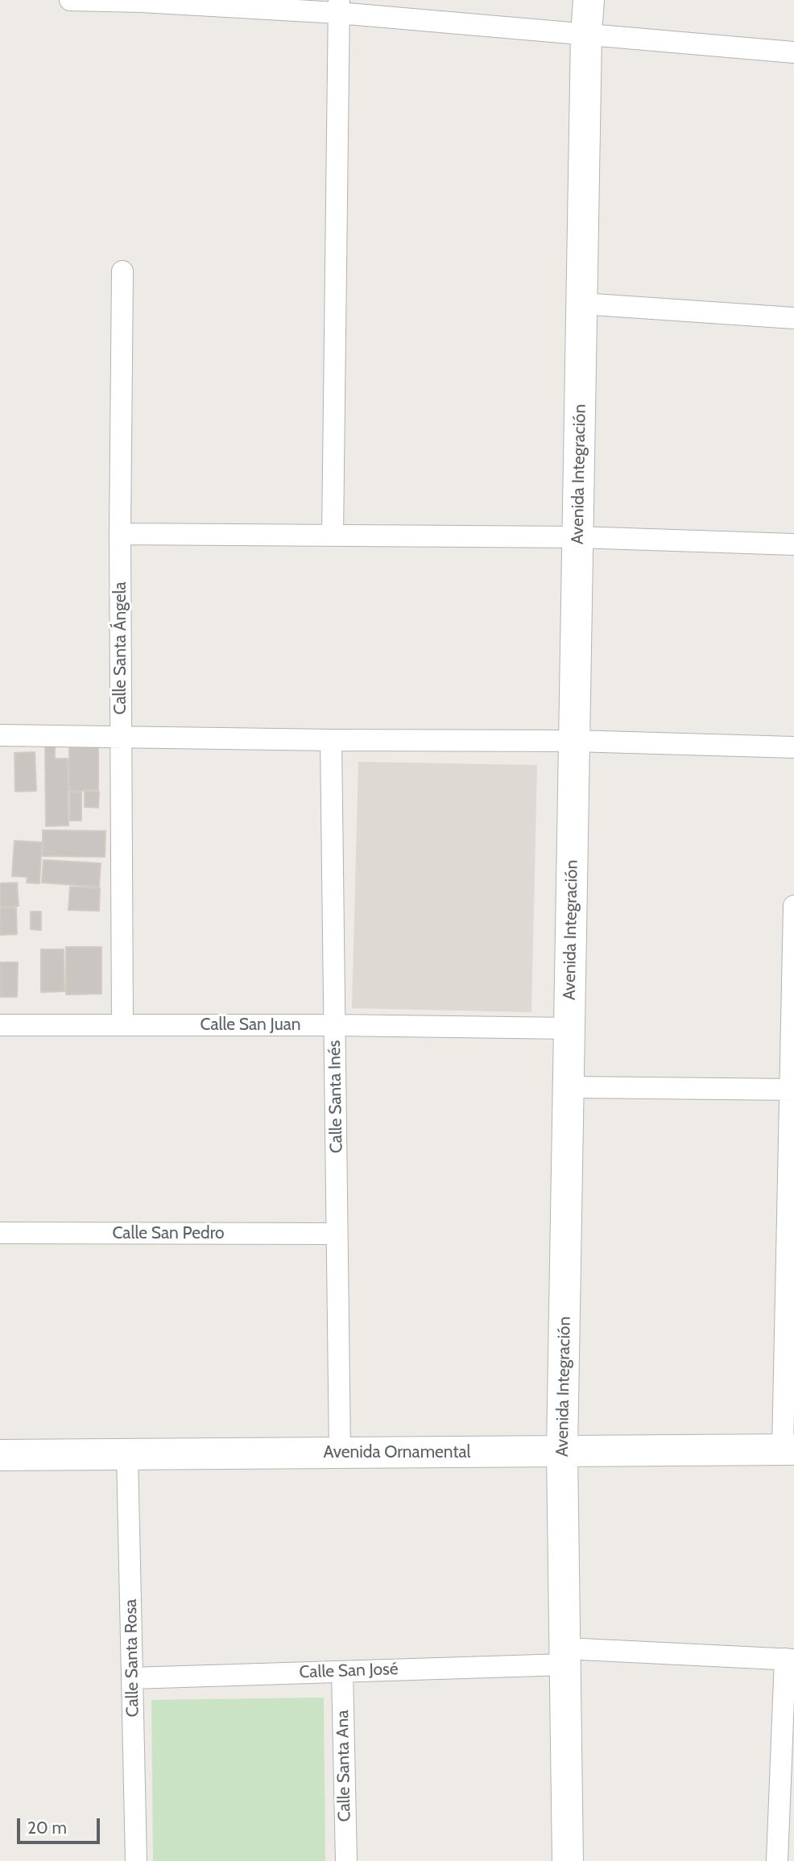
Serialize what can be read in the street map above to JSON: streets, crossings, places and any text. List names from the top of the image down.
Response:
{
  "streets": {
    "street": [
      "Avenida Integración",
      "Calle Santa Ángela",
      "Calle San Juan",
      "Calle Santa Inés",
      "Calle San Pedro",
      "Avenida Ornamental",
      "Calle Santa Rosa",
      "Calle San José",
      "Calle Santa Ana"
    ]
  },
  "crossings": [
    ["Avenida Integración", "Calle San Juan"],
    ["Avenida Integración", "Avenida Ornamental"],
    ["Avenida Integración", "Calle San José"],
    ["Calle Santa Ángela", "Calle San Juan"],
    ["Calle San Juan", "Calle Santa Inés"],
    ["Calle Santa Inés", "Calle San Pedro"],
    ["Calle Santa Inés", "Avenida Ornamental"],
    ["Avenida Ornamental", "Calle Santa Rosa"],
    ["Calle Santa Rosa", "Calle San José"],
    ["Calle San José", "Calle Santa Ana"]
  ],
  "scale_bar": "20 m"
}
